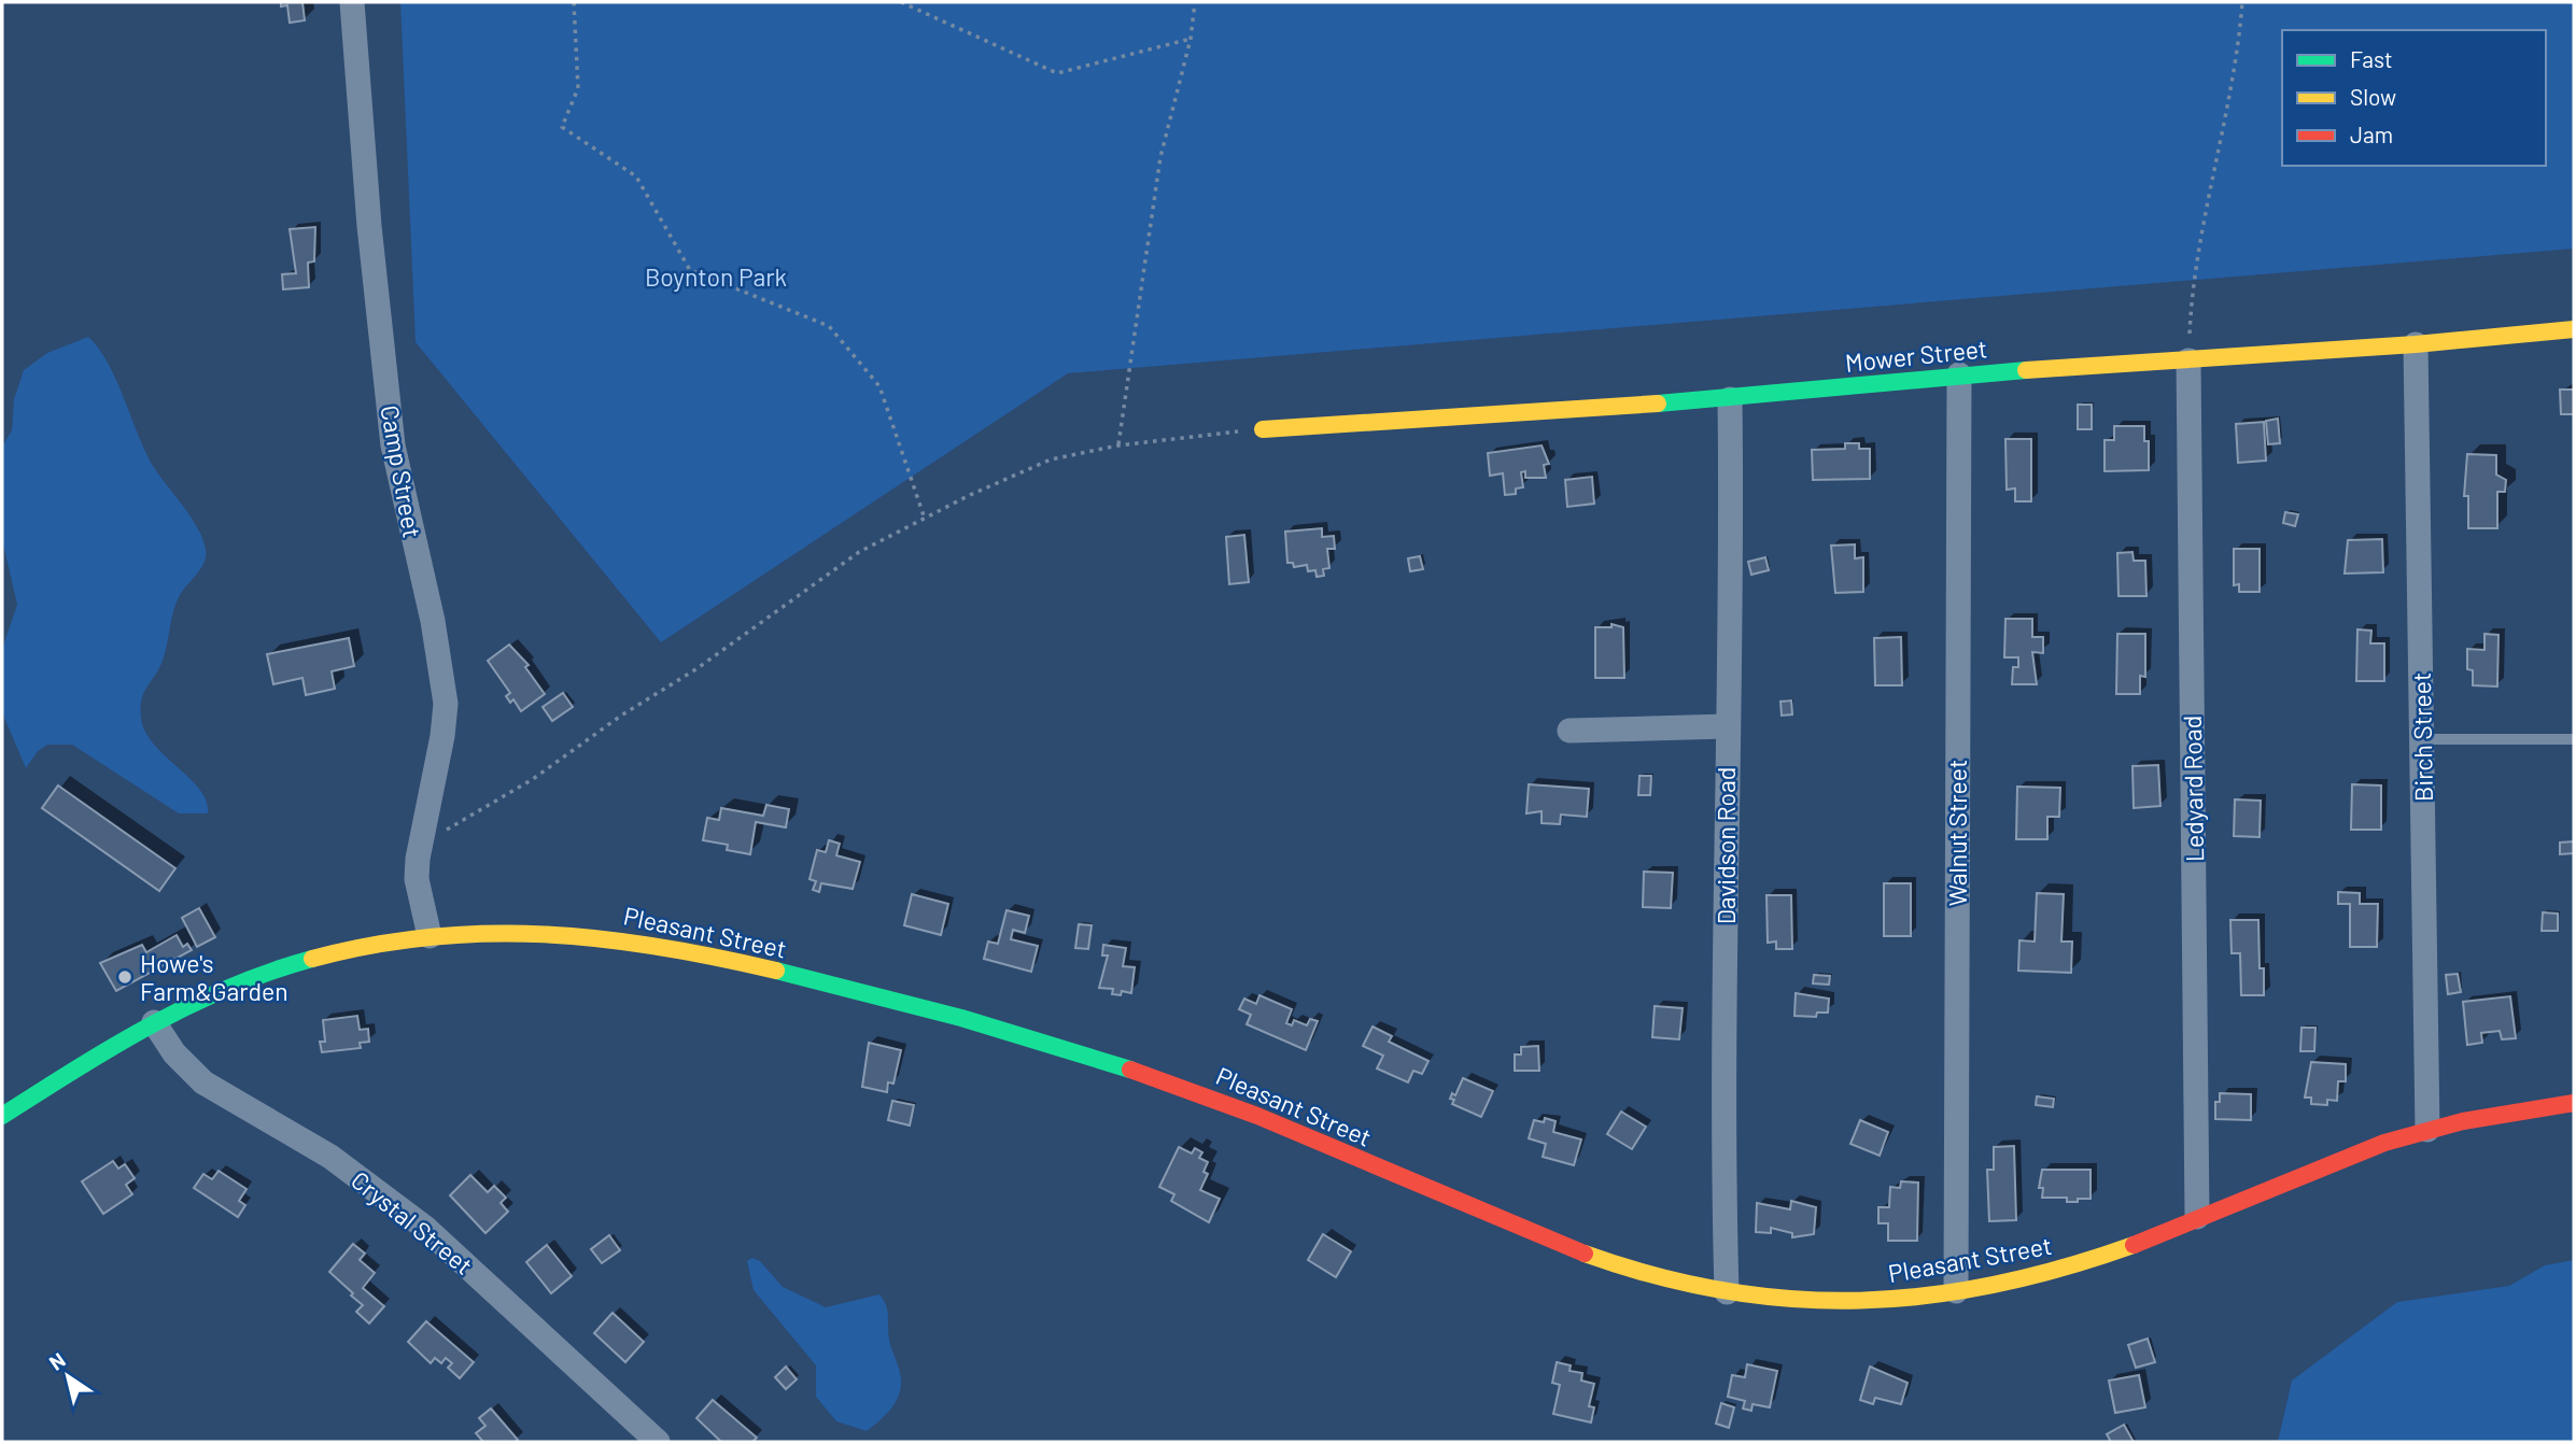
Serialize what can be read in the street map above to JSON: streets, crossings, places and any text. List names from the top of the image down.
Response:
{
  "streets": {
    "main road": ["Mower Street", "Pleasant Street"],
    "street": [
      "Camp Street",
      "Birch Street",
      "Ledyard Road",
      "Walnut Street",
      "Davidson Road",
      "Crystal Street"
    ]
  },
  "crossings": [
    ["Mower Street", "Birch Street"],
    ["Mower Street", "Ledyard Road"],
    ["Mower Street", "Walnut Street"],
    ["Mower Street", "Davidson Road"],
    ["Camp Street", "Pleasant Street"],
    ["Birch Street", "Pleasant Street"],
    ["Ledyard Road", "Pleasant Street"],
    ["Walnut Street", "Pleasant Street"],
    ["Davidson Road", "Pleasant Street"],
    ["Pleasant Street", "Crystal Street"]
  ],
  "parks": ["Boynton Park"],
  "places": ["Howe's Farm&Garden"],
  "legend": ["Fast", "Slow", "Jam"],
  "north": "top left"
}
